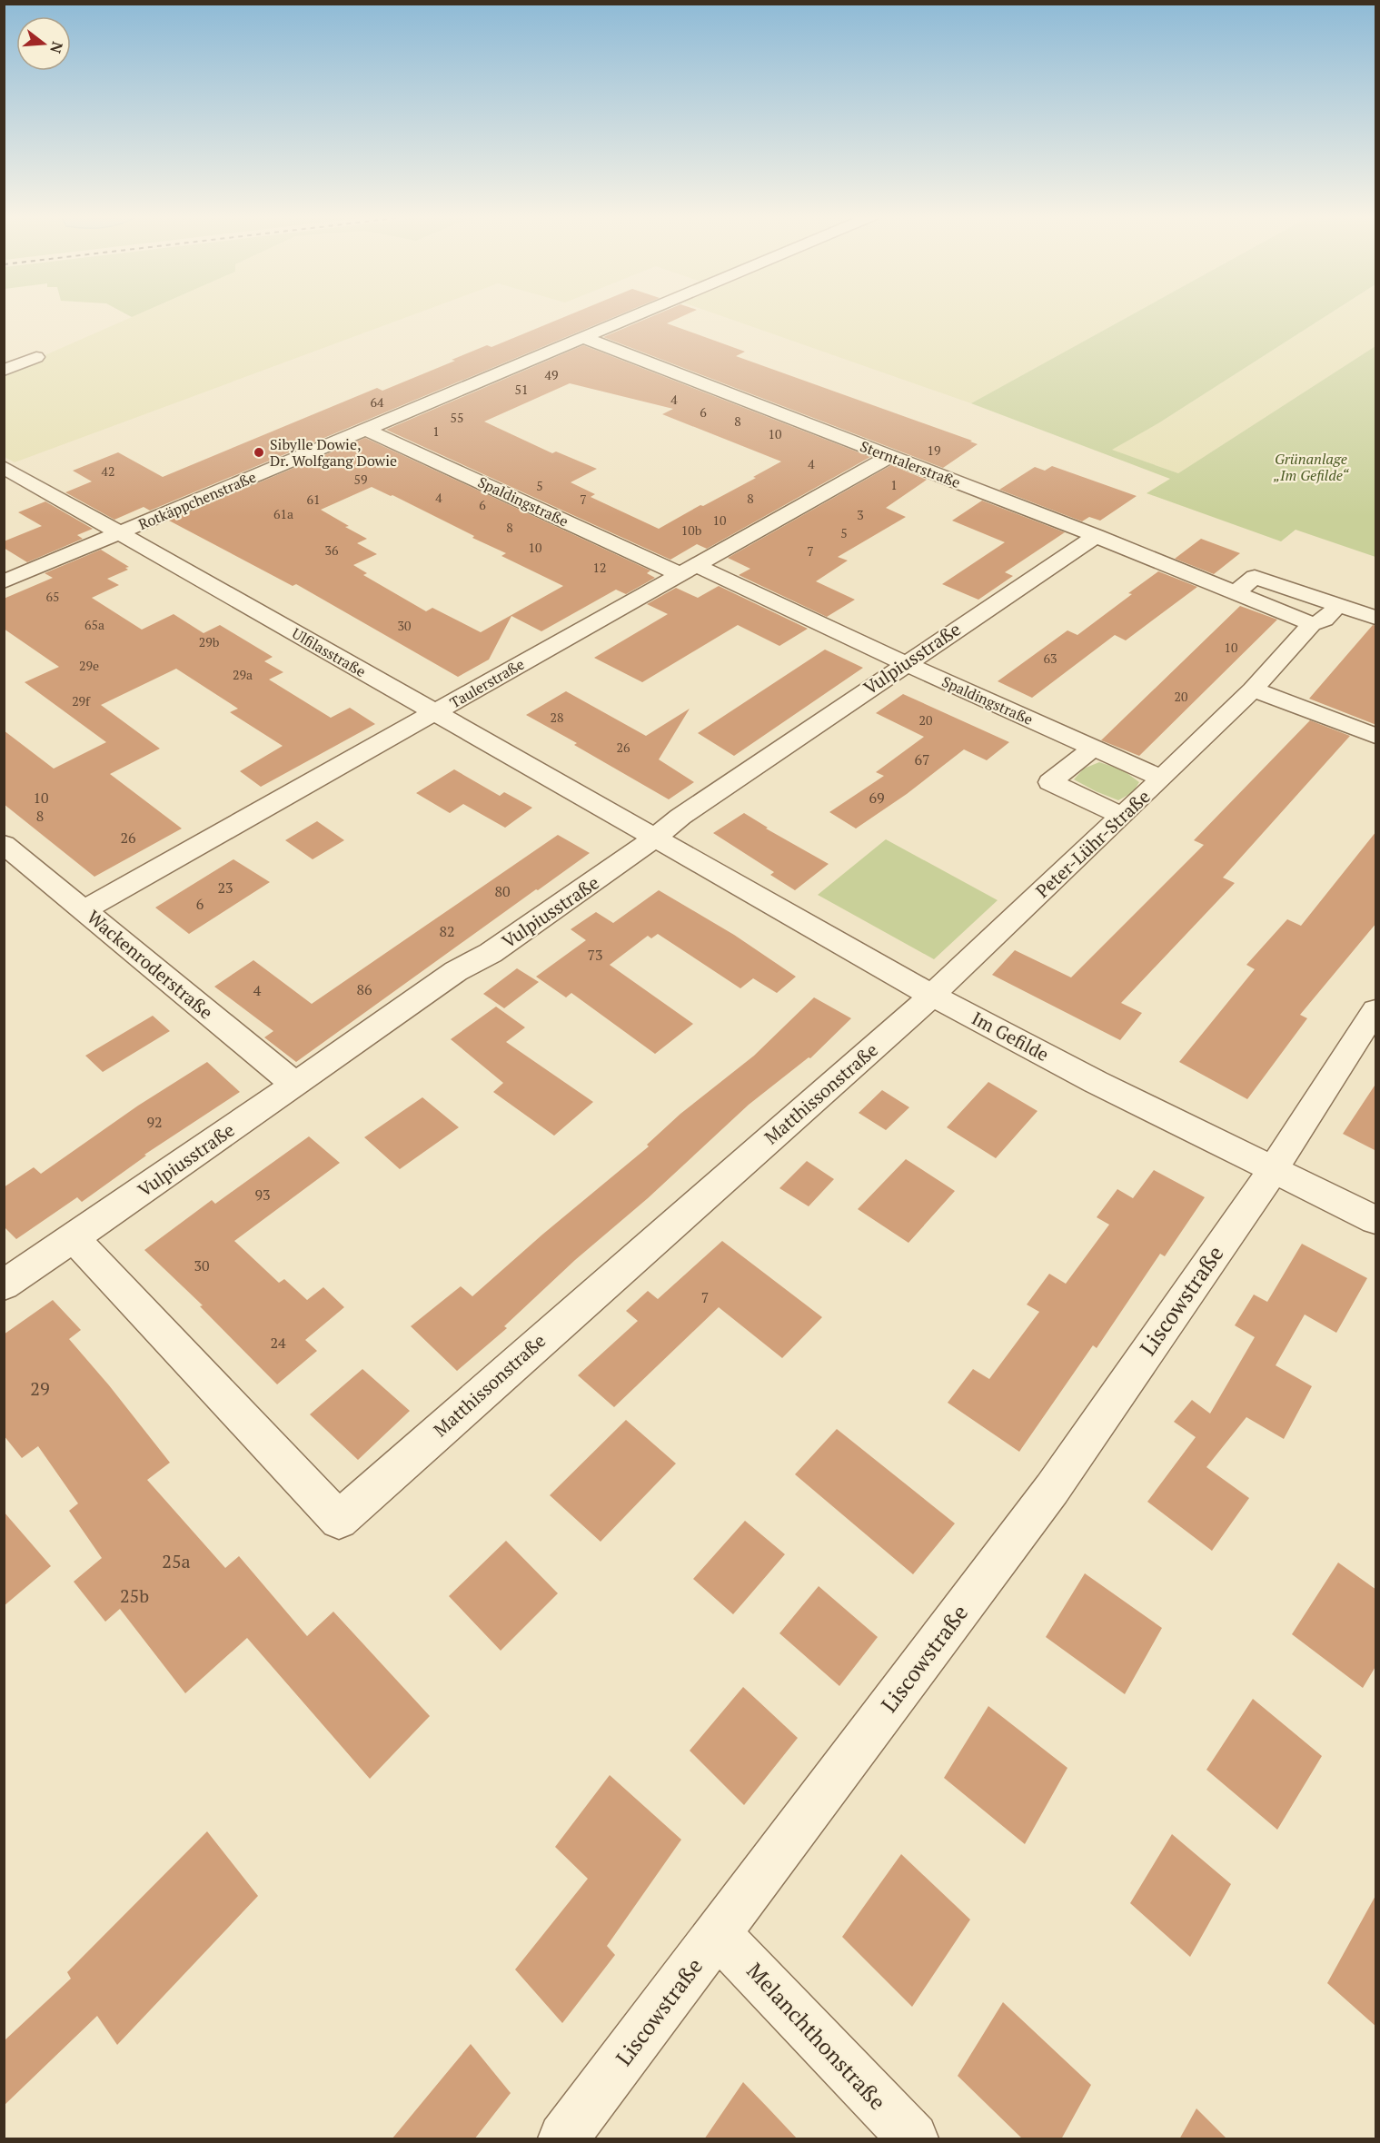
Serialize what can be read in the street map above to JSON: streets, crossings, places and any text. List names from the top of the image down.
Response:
{
  "streets": {
    "street": [
      "Sterntalerstraße",
      "Rotkäppchenstraße",
      "Spaldingstraße",
      "Ulfilasstraße",
      "Vulpiusstraße",
      "Taulerstraße",
      "Peter-Lühr-Straße",
      "Wackenroderstraße",
      "Im Gefilde",
      "Matthissonstraße",
      "Liscowstraße",
      "Melanchthonstraße"
    ]
  },
  "crossings": [
    ["Sterntalerstraße", "Rotkäppchenstraße"],
    ["Sterntalerstraße", "Vulpiusstraße"],
    ["Sterntalerstraße", "Taulerstraße"],
    ["Sterntalerstraße", "Peter-Lühr-Straße"],
    ["Rotkäppchenstraße", "Spaldingstraße"],
    ["Rotkäppchenstraße", "Ulfilasstraße"],
    ["Spaldingstraße", "Vulpiusstraße"],
    ["Spaldingstraße", "Taulerstraße"],
    ["Spaldingstraße", "Peter-Lühr-Straße"],
    ["Ulfilasstraße", "Vulpiusstraße"],
    ["Ulfilasstraße", "Taulerstraße"],
    ["Ulfilasstraße", "Im Gefilde"],
    ["Vulpiusstraße", "Wackenroderstraße"],
    ["Vulpiusstraße", "Im Gefilde"],
    ["Vulpiusstraße", "Matthissonstraße"],
    ["Taulerstraße", "Wackenroderstraße"],
    ["Peter-Lühr-Straße", "Im Gefilde"],
    ["Peter-Lühr-Straße", "Matthissonstraße"],
    ["Im Gefilde", "Matthissonstraße"],
    ["Im Gefilde", "Liscowstraße"],
    ["Liscowstraße", "Melanchthonstraße"]
  ],
  "parks": ["Grünanlage „Im Gefilde“"],
  "places": ["Sibylle Dowie, Dr. Wolfgang Dowie"],
  "house_numbers": [
    "49",
    "51",
    "4",
    "64",
    "6",
    "55",
    "8",
    "1",
    "10",
    "19",
    "4",
    "42",
    "59",
    "1",
    "5",
    "4",
    "8",
    "61",
    "7",
    "6",
    "61a",
    "3",
    "10",
    "8",
    "10b",
    "5",
    "10",
    "36",
    "7",
    "12",
    "65",
    "65a",
    "30",
    "29b",
    "10",
    "63",
    "29e",
    "29a",
    "20",
    "29f",
    "28",
    "20",
    "26",
    "67",
    "10",
    "69",
    "8",
    "26",
    "23",
    "80",
    "6",
    "82",
    "73",
    "86",
    "4",
    "92",
    "93",
    "30",
    "7",
    "24",
    "29",
    "25a",
    "25b"
  ],
  "north": "right"
}
